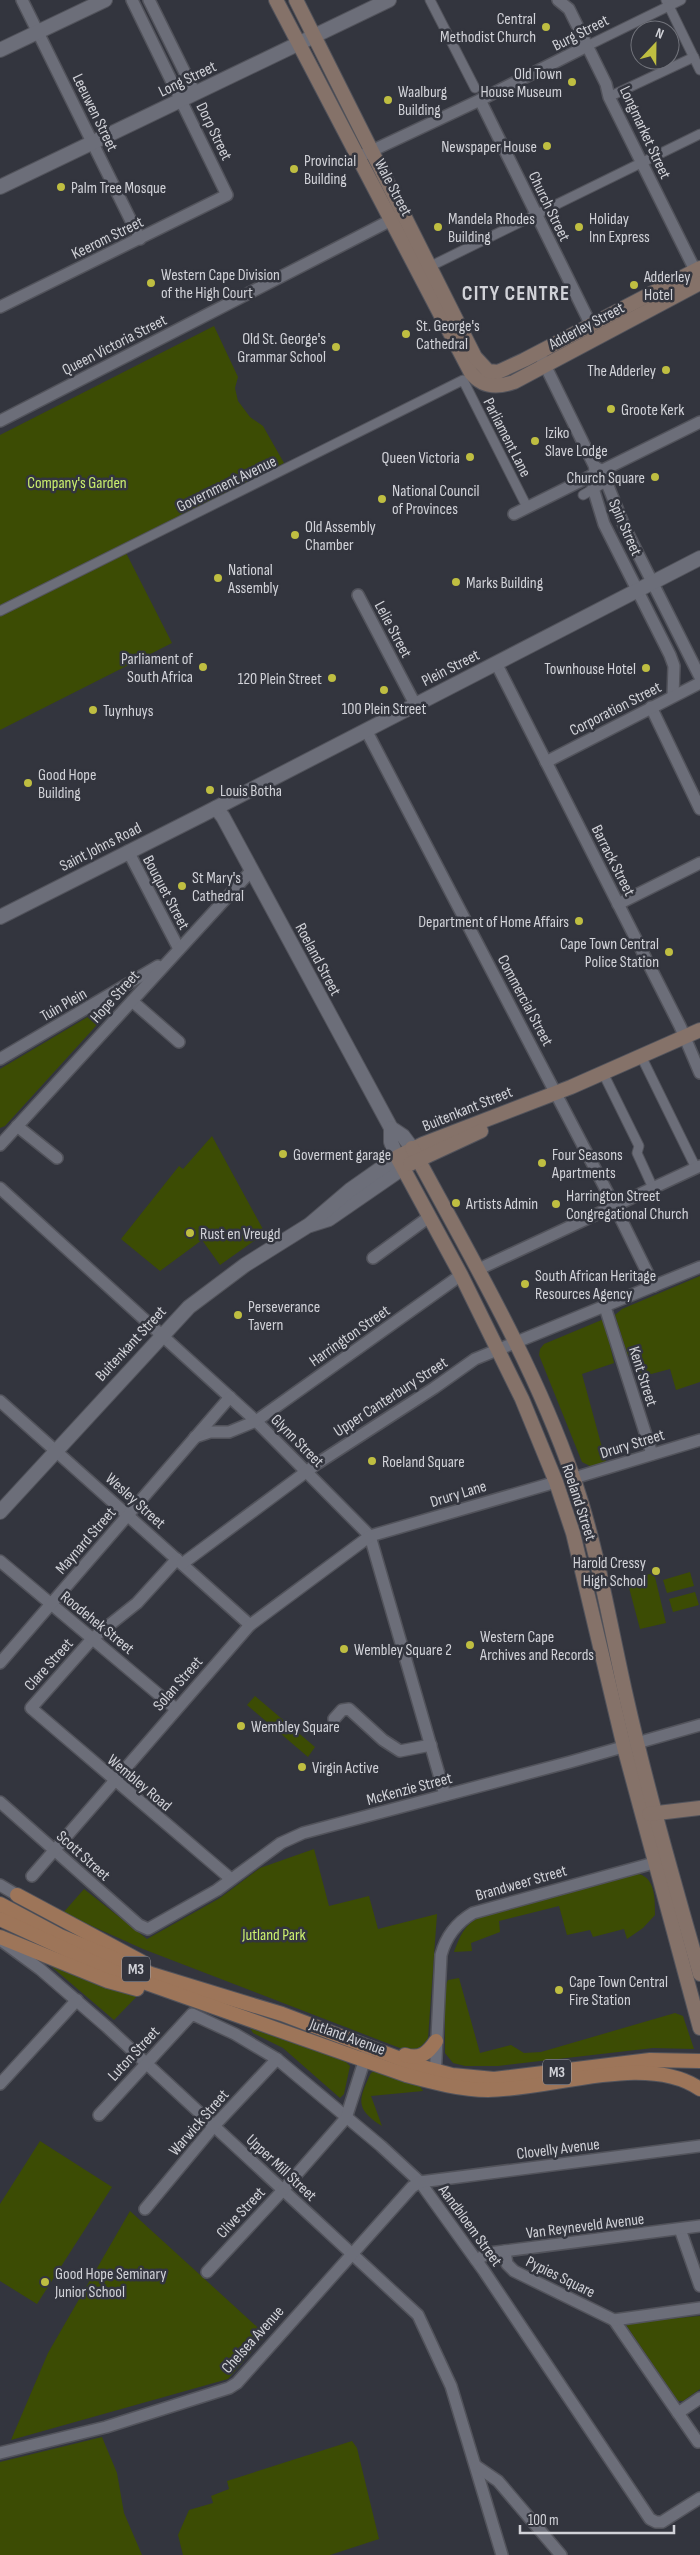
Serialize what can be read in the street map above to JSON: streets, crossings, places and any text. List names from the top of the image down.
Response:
{
  "streets": {
    "main road": [
      "Wale Street",
      "Adderley Street",
      "Roeland Street",
      "Buitenkant Street",
      "M3",
      "Jutland Avenue"
    ],
    "street": [
      "Burg Street",
      "Long Street",
      "Leeuwen Street",
      "Dorp Street",
      "Longmarket Street",
      "Church Street",
      "Keerom Street",
      "Queen Victoria Street",
      "Parliament Lane",
      "Government Avenue",
      "Spin Street",
      "Lelie Street",
      "Plein Street",
      "Corporation Street",
      "Saint Johns Road",
      "Barrack Street",
      "Bouquet Street",
      "Hope Street",
      "Commercial Street",
      "Tuin Plein",
      "Harrington Street",
      "Kent Street",
      "Upper Canterbury Street",
      "Glynn Street",
      "Drury Street",
      "Drury Lane",
      "Wesley Street",
      "Maynard Street",
      "Roodehek Street",
      "Clare Street",
      "Solan Street",
      "Wembley Road",
      "McKenzie Street",
      "Scott Street",
      "Brandweer Street",
      "Luton Street",
      "Warwick Street",
      "Clovelly Avenue",
      "Upper Mill Street",
      "Clive Street",
      "Aandbloem Street",
      "Van Reyneveld Avenue",
      "Pypies Square",
      "Chelsea Avenue"
    ]
  },
  "crossings": [
    ["Burg Street", "Longmarket Street"],
    ["Burg Street", "Wale Street"],
    ["Burg Street", "Church Street"],
    ["Long Street", "Leeuwen Street"],
    ["Long Street", "Dorp Street"],
    ["Long Street", "Wale Street"],
    ["Leeuwen Street", "Keerom Street"],
    ["Dorp Street", "Keerom Street"],
    ["Longmarket Street", "Adderley Street"],
    ["Wale Street", "Adderley Street"],
    ["Wale Street", "Queen Victoria Street"],
    ["Church Street", "Adderley Street"],
    ["Parliament Lane", "Government Avenue"],
    ["Spin Street", "Plein Street"],
    ["Spin Street", "Corporation Street"],
    ["Lelie Street", "Plein Street"],
    ["Plein Street", "Saint Johns Road"],
    ["Plein Street", "Barrack Street"],
    ["Plein Street", "Roeland Street"],
    ["Plein Street", "Commercial Street"],
    ["Corporation Street", "Barrack Street"],
    ["Saint Johns Road", "Bouquet Street"],
    ["Saint Johns Road", "Roeland Street"],
    ["Barrack Street", "Buitenkant Street"],
    ["Bouquet Street", "Hope Street"],
    ["Roeland Street", "Hope Street"],
    ["Roeland Street", "Buitenkant Street"],
    ["Roeland Street", "Harrington Street"],
    ["Roeland Street", "Upper Canterbury Street"],
    ["Roeland Street", "Drury Street"],
    ["Roeland Street", "Drury Lane"],
    ["Roeland Street", "McKenzie Street"],
    ["Roeland Street", "Brandweer Street"],
    ["Hope Street", "Tuin Plein"],
    ["Commercial Street", "Buitenkant Street"],
    ["Commercial Street", "Upper Canterbury Street"],
    ["Buitenkant Street", "Glynn Street"],
    ["Buitenkant Street", "Wesley Street"],
    ["Harrington Street", "Glynn Street"],
    ["Kent Street", "Upper Canterbury Street"],
    ["Kent Street", "Drury Street"],
    ["Upper Canterbury Street", "Glynn Street"],
    ["Upper Canterbury Street", "Wesley Street"],
    ["Upper Canterbury Street", "Clare Street"],
    ["Glynn Street", "Drury Lane"],
    ["Glynn Street", "Maynard Street"],
    ["Glynn Street", "Solan Street"],
    ["Glynn Street", "McKenzie Street"],
    ["Drury Lane", "Solan Street"],
    ["Wesley Street", "Maynard Street"],
    ["Wesley Street", "Clare Street"],
    ["Wesley Street", "Solan Street"],
    ["Maynard Street", "Roodehek Street"],
    ["Roodehek Street", "Clare Street"],
    ["Roodehek Street", "Solan Street"],
    ["Clare Street", "Wembley Road"],
    ["Solan Street", "Wembley Road"],
    ["Solan Street", "Scott Street"],
    ["Wembley Road", "McKenzie Street"],
    ["McKenzie Street", "Scott Street"],
    ["Brandweer Street", "Jutland Avenue"],
    ["Jutland Avenue", "Luton Street"],
    ["Jutland Avenue", "Clive Street"],
    ["Jutland Avenue", "Aandbloem Street"],
    ["Luton Street", "Upper Mill Street"],
    ["Luton Street", "Aandbloem Street"],
    ["Warwick Street", "Upper Mill Street"],
    ["Warwick Street", "Aandbloem Street"],
    ["Clovelly Avenue", "Aandbloem Street"],
    ["Clovelly Avenue", "Chelsea Avenue"],
    ["Upper Mill Street", "Clive Street"],
    ["Upper Mill Street", "Chelsea Avenue"],
    ["Clive Street", "Aandbloem Street"],
    ["Aandbloem Street", "Van Reyneveld Avenue"],
    ["Aandbloem Street", "Chelsea Avenue"],
    ["Van Reyneveld Avenue", "Pypies Square"]
  ],
  "districts": ["CITY CENTRE"],
  "parks": ["Company's Garden", "Jutland Park"],
  "places": [
    "Central Methodist Church",
    "Old Town House Museum",
    "Waalburg Building",
    "Newspaper House",
    "Provincial Building",
    "Palm Tree Mosque",
    "Mandela Rhodes Building",
    "Holiday Inn Express",
    "Western Cape Division of the High Court",
    "Adderley Hotel",
    "St. George's Cathedral",
    "Old St. George's Grammar School",
    "The Adderley",
    "Groote Kerk",
    "Iziko Slave Lodge",
    "Queen Victoria",
    "Church Square",
    "National Council of Provinces",
    "Old Assembly Chamber",
    "National Assembly",
    "Marks Building",
    "Parliament of South Africa",
    "Townhouse Hotel",
    "120 Plein Street",
    "100 Plein Street",
    "Tuynhuys",
    "Good Hope Building",
    "Louis Botha",
    "St Mary's Cathedral",
    "Department of Home Affairs",
    "Cape Town Central Police Station",
    "Goverment garage",
    "Four Seasons Apartments",
    "Artists Admin",
    "Harrington Street Congregational Church",
    "Rust en Vreugd",
    "South African Heritage Resources Agency",
    "Perseverance Tavern",
    "Roeland Square",
    "Harold Cressy High School",
    "Western Cape Archives and Records",
    "Wembley Square 2",
    "Wembley Square",
    "Virgin Active",
    "Cape Town Central Fire Station",
    "Good Hope Seminary Junior School"
  ],
  "scale_bar": "100 m",
  "north": "top"
}
